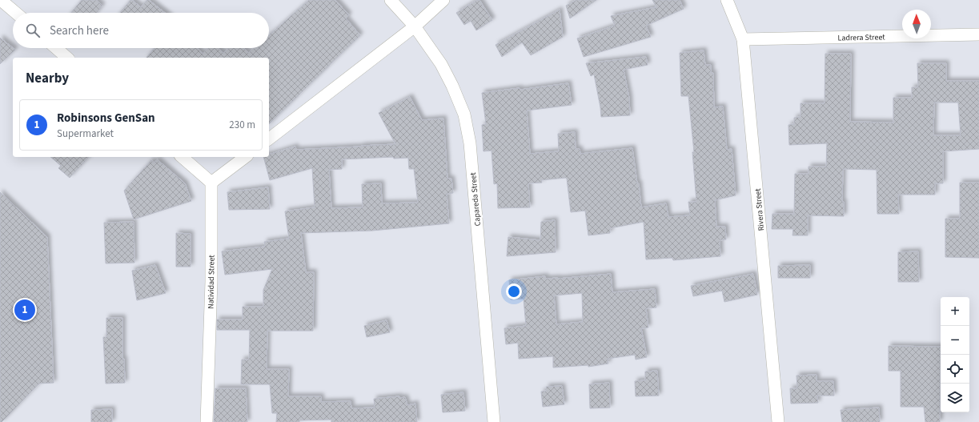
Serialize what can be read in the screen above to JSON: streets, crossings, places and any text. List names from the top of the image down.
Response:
{
  "streets": {
    "street": [
      "Ladrera Street",
      "Capareda Street",
      "Rivera Street",
      "Natividad Street"
    ]
  },
  "crossings": [
    ["Ladrera Street", "Rivera Street"]
  ],
  "north": "top",
  "page": {
    "search": "Search here",
    "heading": "Nearby",
    "list": [
      {
        "mark": "1",
        "name": "Robinsons GenSan",
        "note": "Supermarket",
        "value": "230 m"
      }
    ],
    "map_buttons": ["+", "−"],
    "pins": "1"
  }
}
